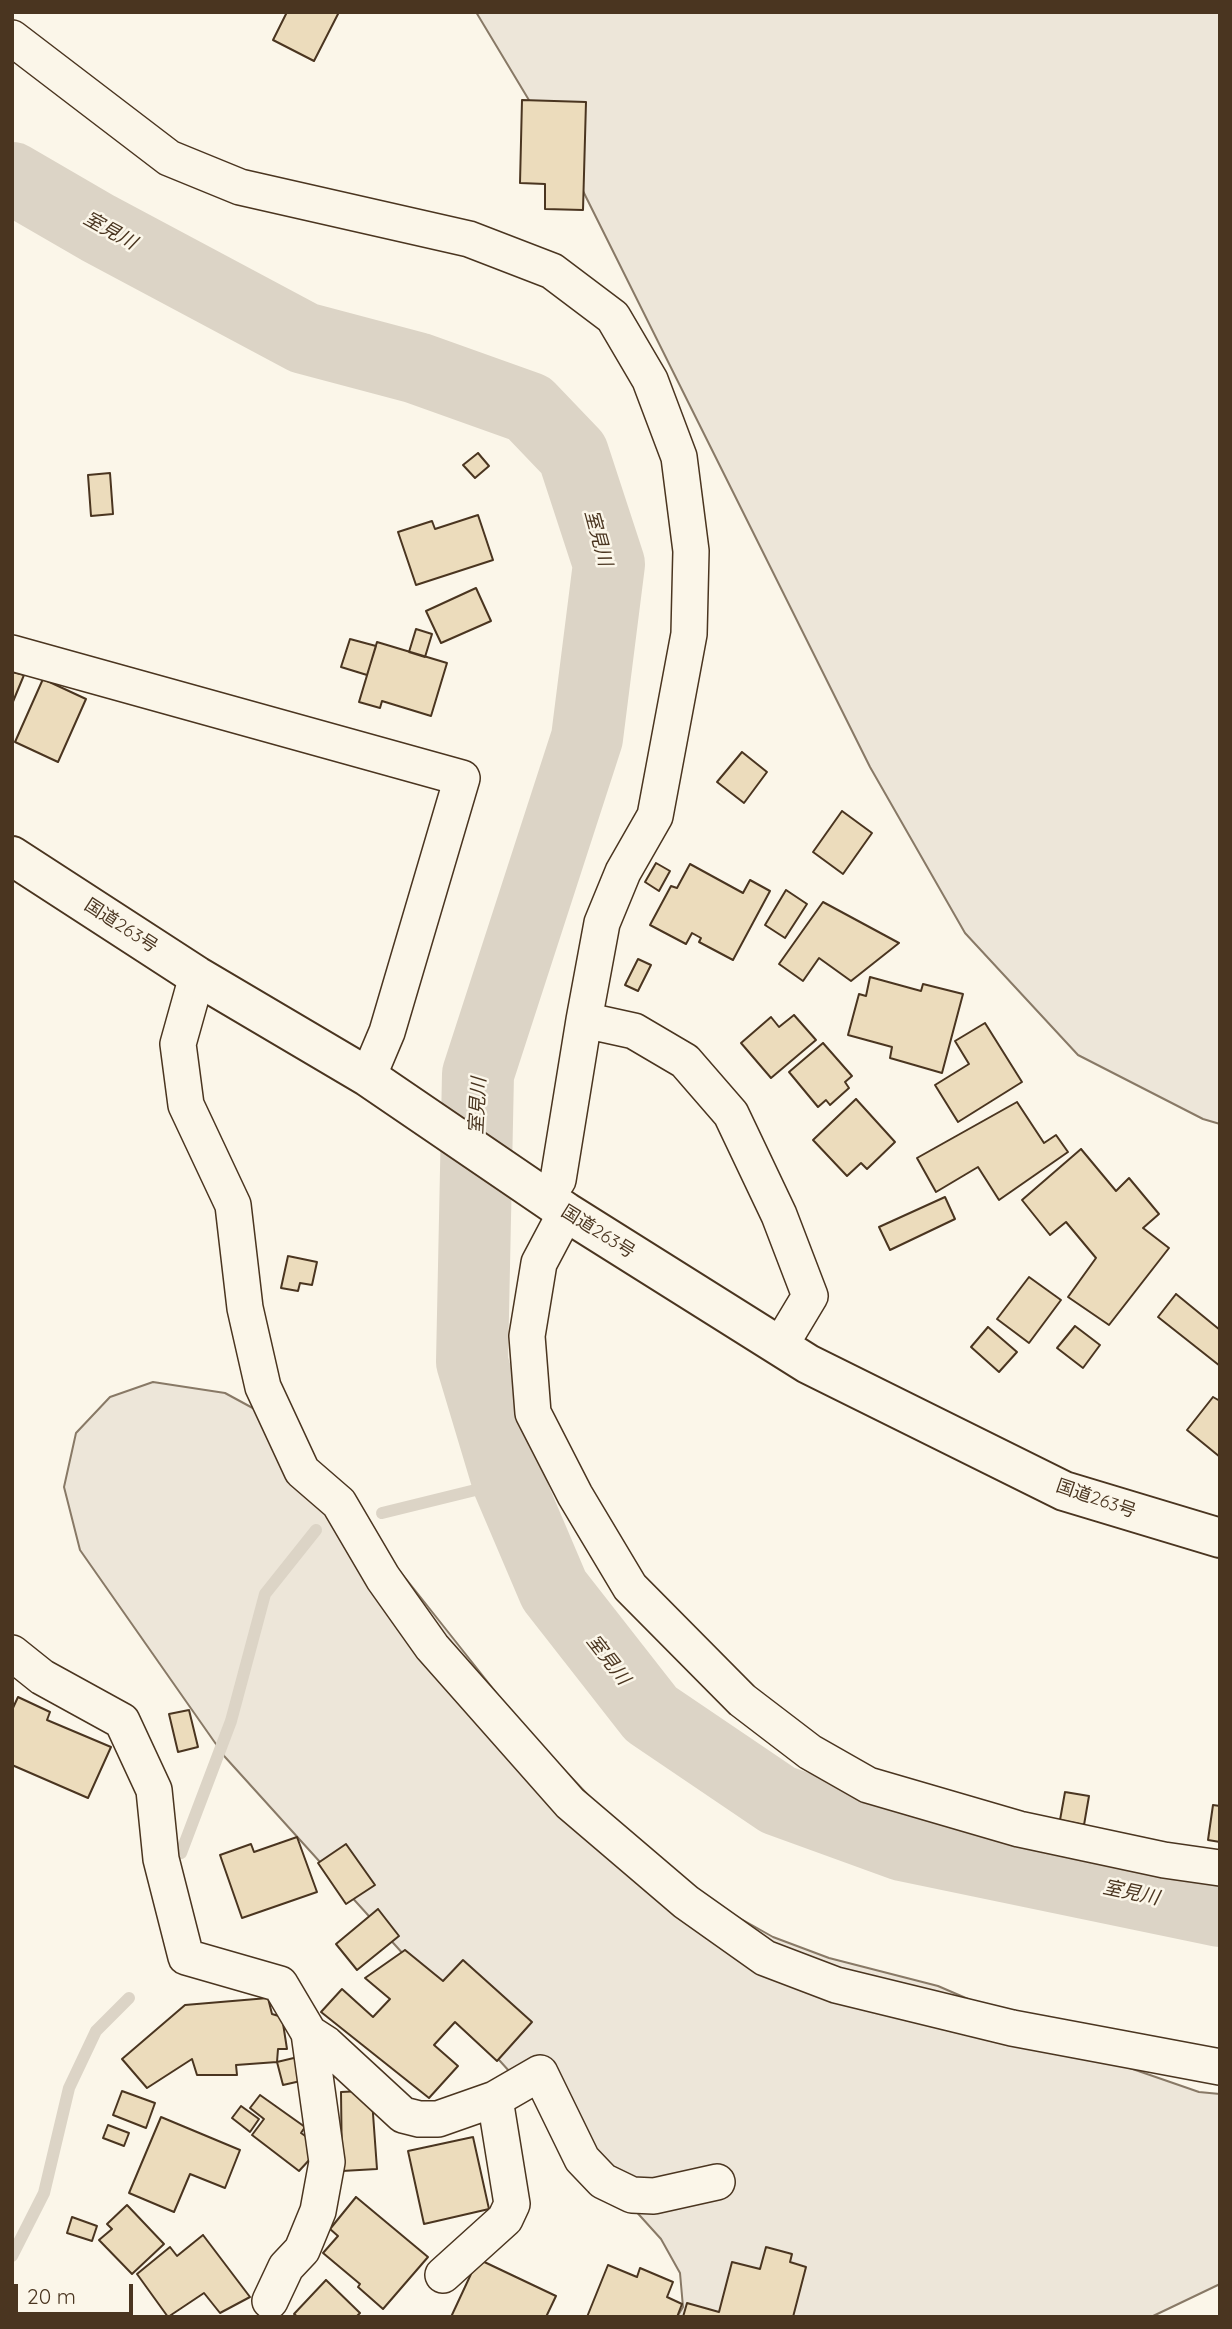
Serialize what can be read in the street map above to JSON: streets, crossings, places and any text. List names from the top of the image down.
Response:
{
  "streets": {
    "highway": ["国道263号"]
  },
  "water": ["室見川"],
  "scale_bar": "20 m"
}
